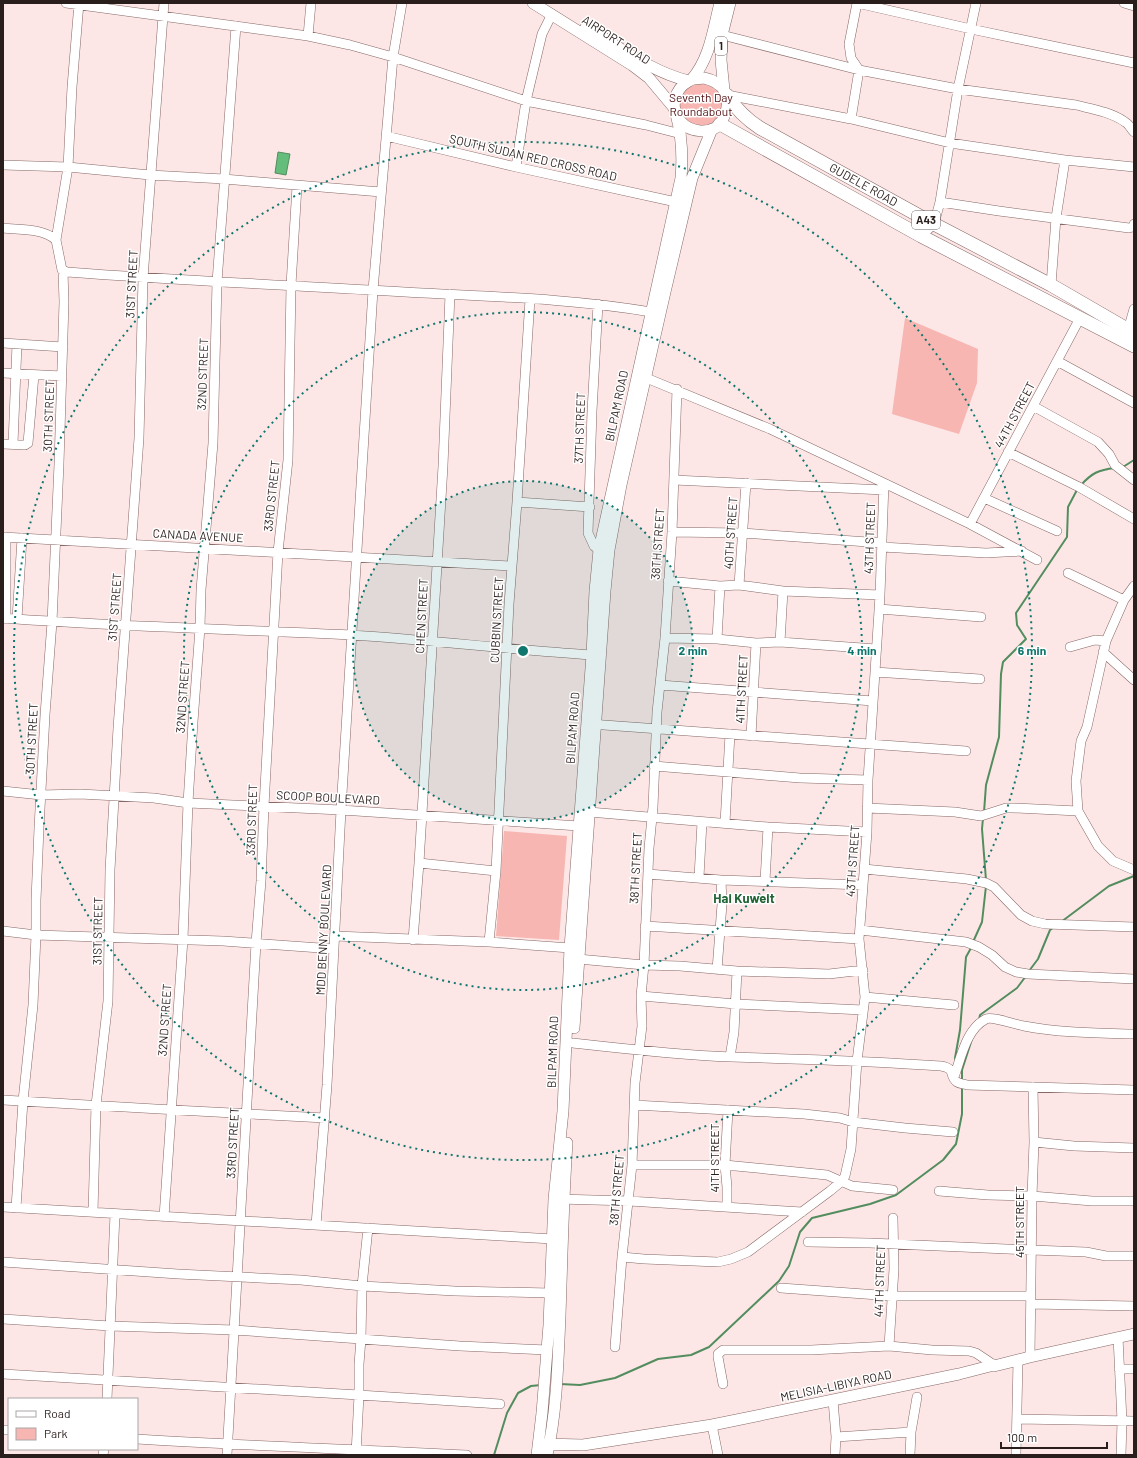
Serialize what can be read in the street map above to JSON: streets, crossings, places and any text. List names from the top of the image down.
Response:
{
  "streets": {
    "highway": ["GUDELE ROAD", "A43"],
    "main road": [
      "AIRPORT ROAD",
      "1",
      "BILPAM ROAD",
      "MELISIA-LIBIYA ROAD"
    ],
    "street": [
      "SOUTH SUDAN RED CROSS ROAD",
      "31ST STREET",
      "32ND STREET",
      "44TH STREET",
      "30TH STREET",
      "37TH STREET",
      "33RD STREET",
      "40TH STREET",
      "CANADA AVENUE",
      "43TH STREET",
      "38TH STREET",
      "CHEN STREET",
      "CUBBIN STREET",
      "41TH STREET",
      "SCOOP BOULEVARD",
      "MDD BENNY BOULEVARD",
      "45TH STREET"
    ]
  },
  "crossings": [
    ["AIRPORT ROAD", "1"],
    ["AIRPORT ROAD", "GUDELE ROAD"],
    ["AIRPORT ROAD", "BILPAM ROAD"],
    ["1", "GUDELE ROAD"],
    ["1", "BILPAM ROAD"],
    ["SOUTH SUDAN RED CROSS ROAD", "BILPAM ROAD"],
    ["SOUTH SUDAN RED CROSS ROAD", "MDD BENNY BOULEVARD"],
    ["GUDELE ROAD", "A43"],
    ["GUDELE ROAD", "BILPAM ROAD"],
    ["GUDELE ROAD", "44TH STREET"],
    ["31ST STREET", "CANADA AVENUE"],
    ["31ST STREET", "SCOOP BOULEVARD"],
    ["32ND STREET", "CANADA AVENUE"],
    ["32ND STREET", "SCOOP BOULEVARD"],
    ["BILPAM ROAD", "37TH STREET"],
    ["BILPAM ROAD", "SCOOP BOULEVARD"],
    ["30TH STREET", "CANADA AVENUE"],
    ["30TH STREET", "SCOOP BOULEVARD"],
    ["33RD STREET", "CANADA AVENUE"],
    ["33RD STREET", "SCOOP BOULEVARD"],
    ["CANADA AVENUE", "CHEN STREET"],
    ["CANADA AVENUE", "CUBBIN STREET"],
    ["CANADA AVENUE", "MDD BENNY BOULEVARD"],
    ["CHEN STREET", "SCOOP BOULEVARD"],
    ["CUBBIN STREET", "SCOOP BOULEVARD"],
    ["SCOOP BOULEVARD", "MDD BENNY BOULEVARD"],
    ["45TH STREET", "MELISIA-LIBIYA ROAD"]
  ],
  "districts": ["Hai Kuweit"],
  "parks": ["Seventh Day Roundabout"],
  "legend": ["Road", "Park"],
  "scale_bar": "100 m",
  "rings": ["2 min", "4 min", "6 min"]
}
